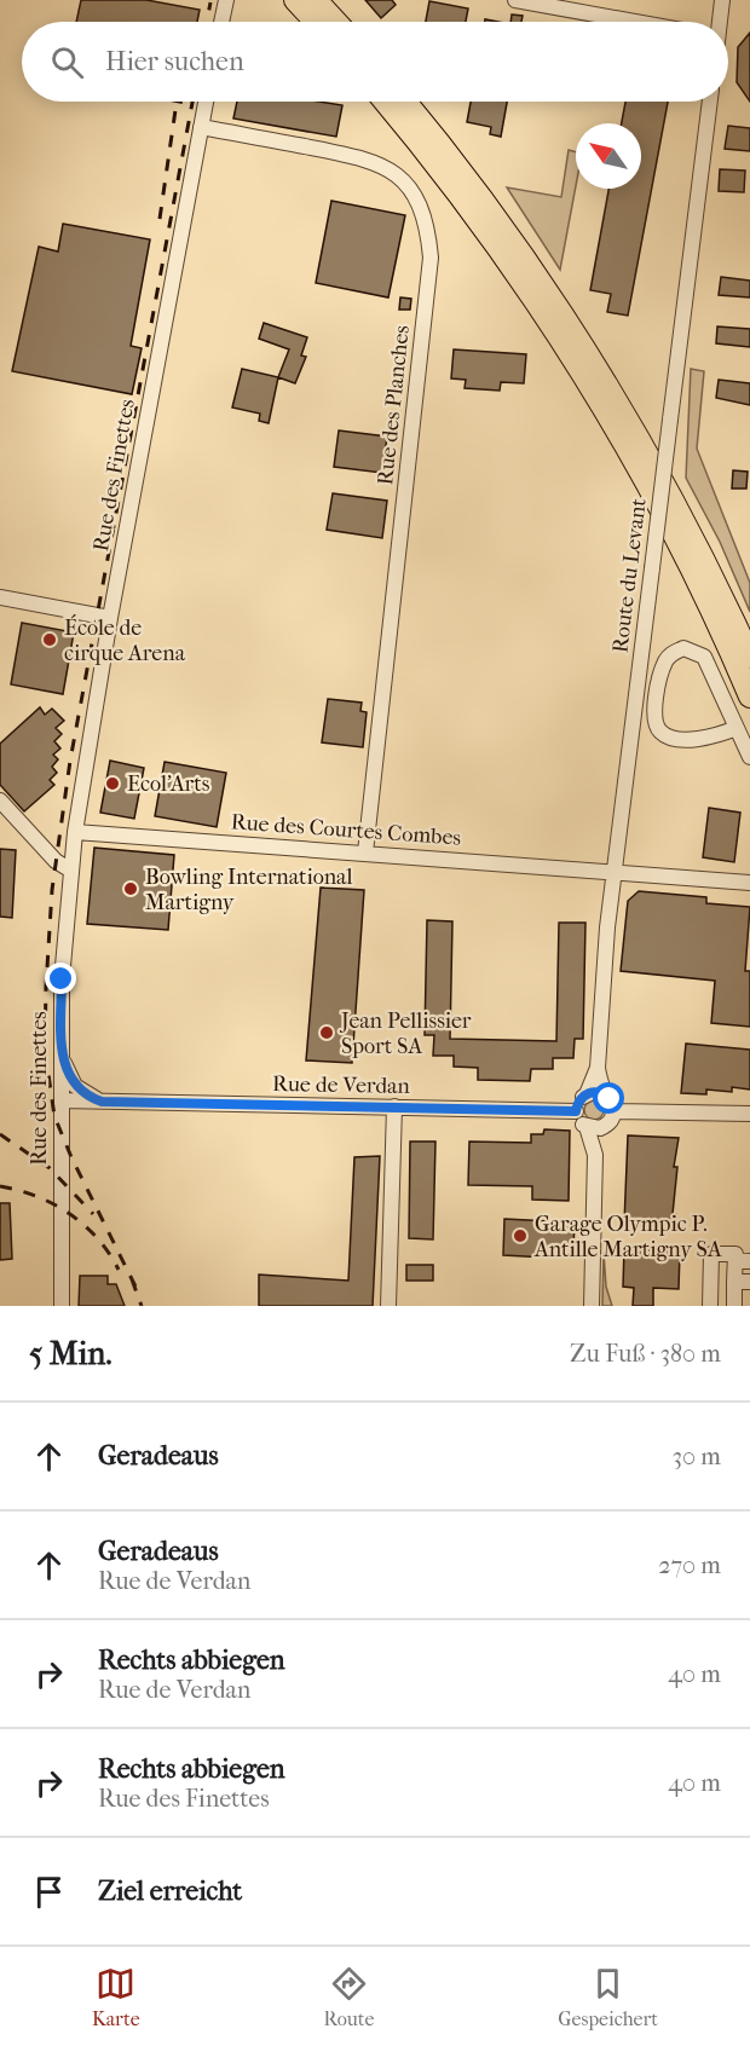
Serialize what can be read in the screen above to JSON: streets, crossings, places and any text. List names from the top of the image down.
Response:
{
  "streets": {
    "street": [
      "Rue des Planches",
      "Rue des Finettes",
      "Route du Levant",
      "Rue des Courtes Combes",
      "Rue de Verdan"
    ]
  },
  "crossings": [
    ["Rue des Planches", "Rue des Finettes"],
    ["Rue des Planches", "Rue des Courtes Combes"],
    ["Rue des Finettes", "Rue des Courtes Combes"],
    ["Rue des Finettes", "Rue de Verdan"],
    ["Route du Levant", "Rue des Courtes Combes"],
    ["Route du Levant", "Rue de Verdan"]
  ],
  "places": [
    "École de cirque Arena",
    "Ecol'Arts",
    "Bowling International Martigny",
    "Jean Pellissier Sport SA",
    "Garage Olympic P. Antille Martigny SA"
  ],
  "north": "top left",
  "page": {
    "search": "Hier suchen",
    "heading": ["5 Min.", "Zu Fuß · 380 m"],
    "list": [
      ["Geradeaus", "30 m"],
      ["Geradeaus", "Rue de Verdan", "270 m"],
      ["Rechts abbiegen", "Rue de Verdan", "40 m"],
      ["Rechts abbiegen", "Rue des Finettes", "40 m"],
      "Ziel erreicht"
    ],
    "nav": ["Karte", "Route", "Gespeichert"]
  }
}
